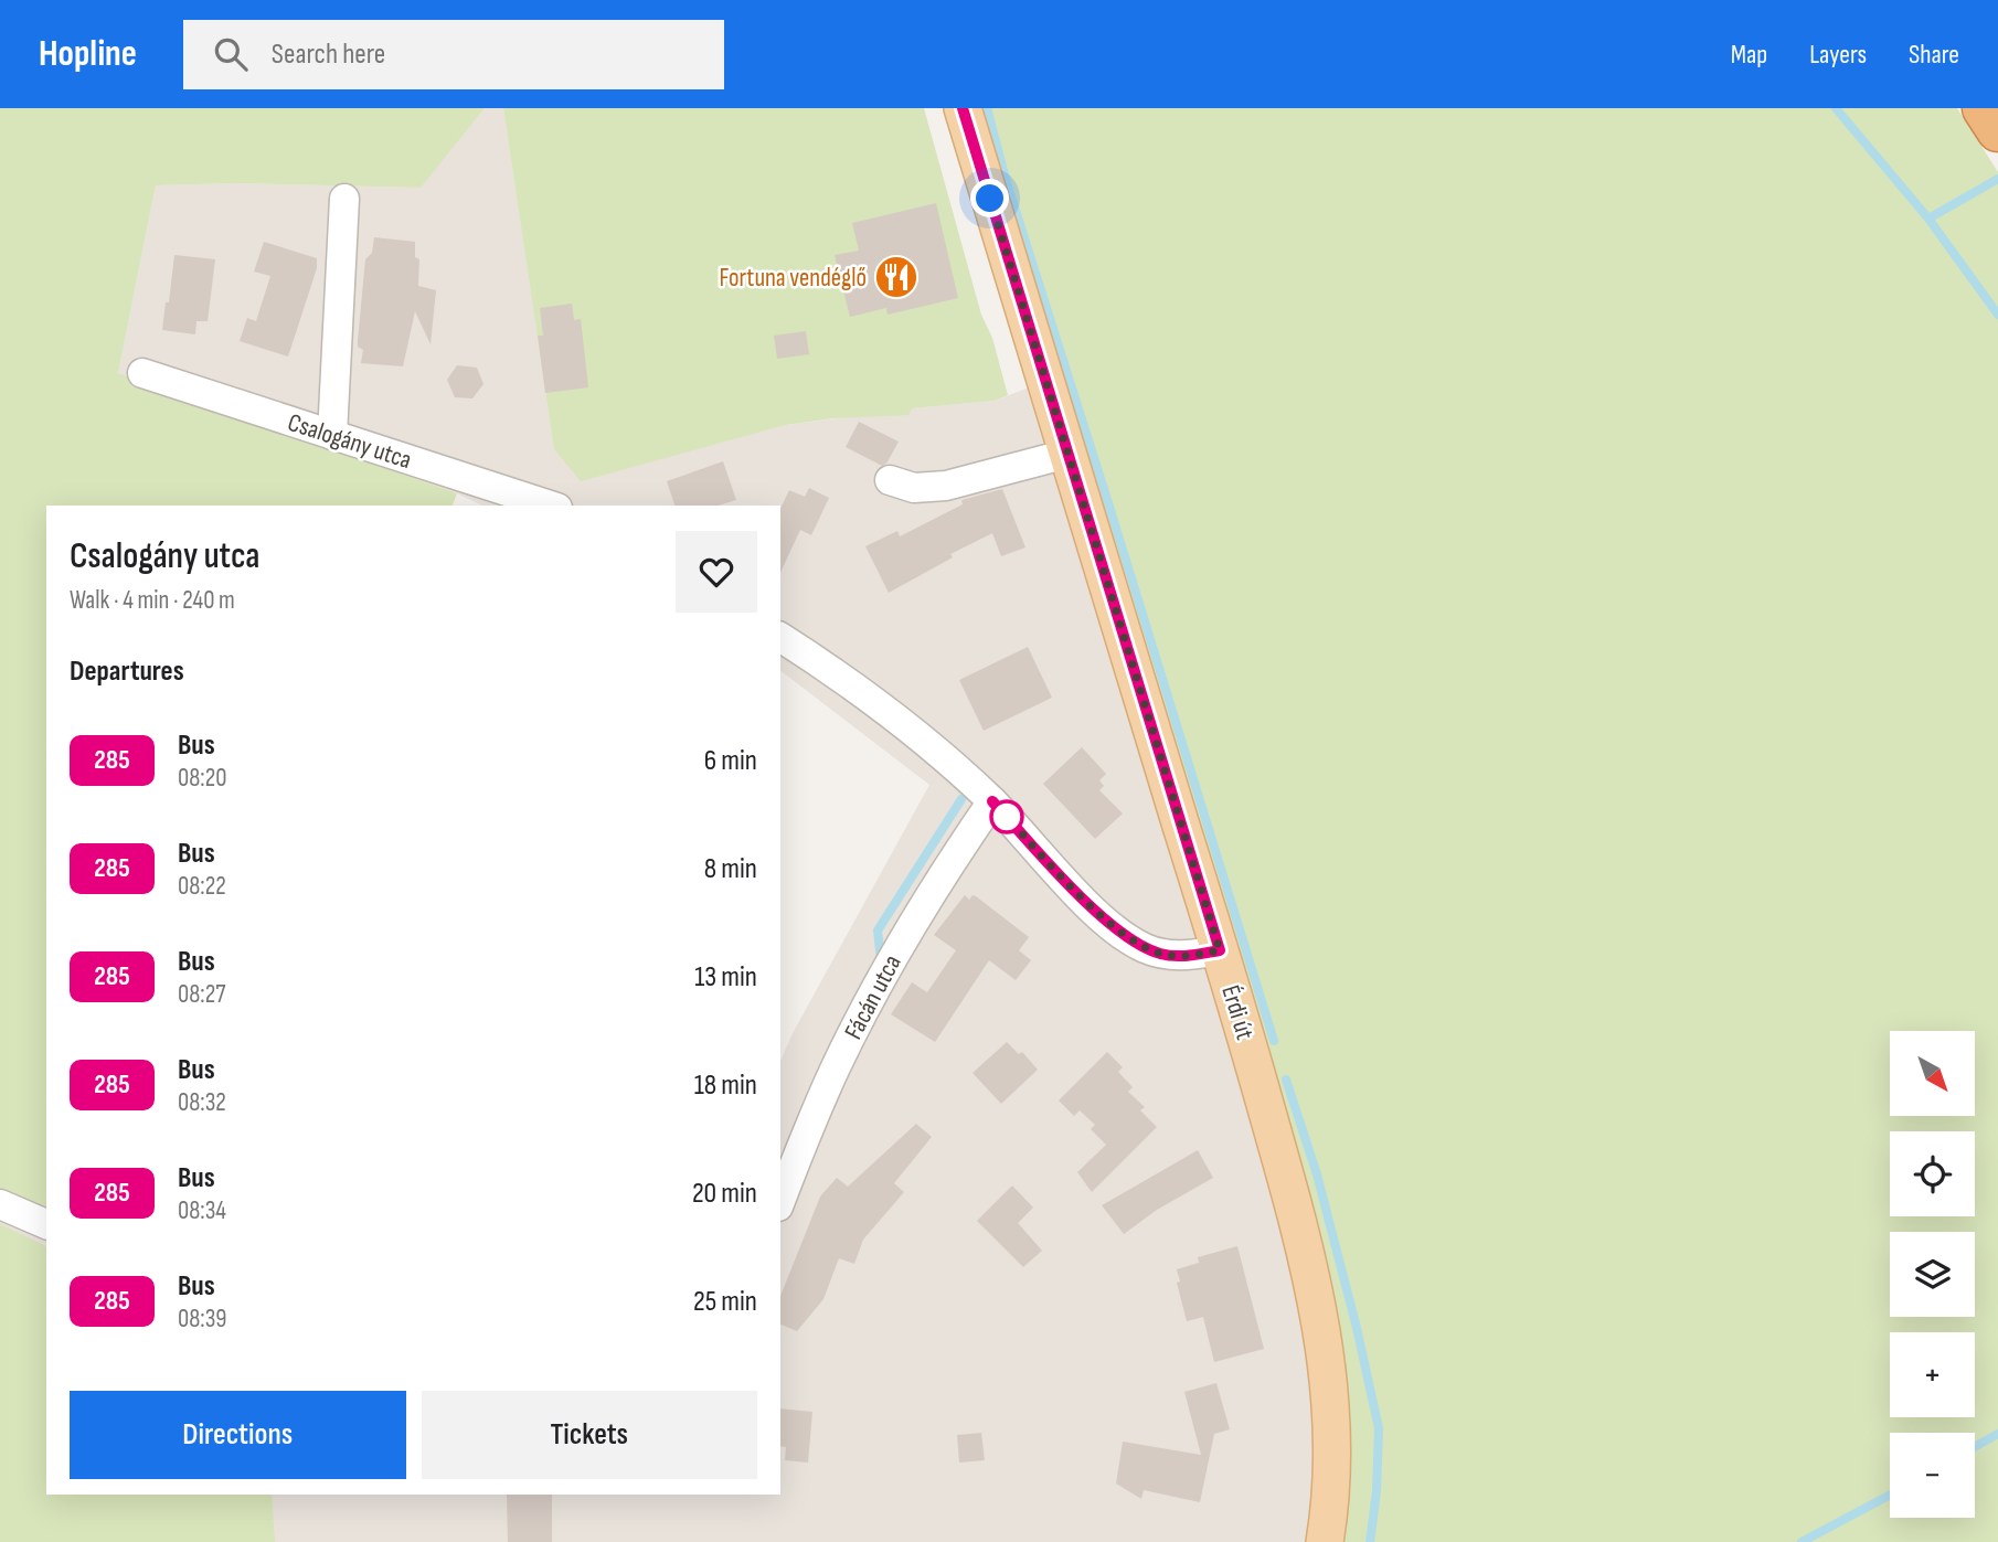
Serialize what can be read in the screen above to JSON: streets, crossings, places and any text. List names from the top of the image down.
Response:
{
  "streets": {
    "main road": ["Érdi út"],
    "street": ["Csalogány utca", "Fácán utca"]
  },
  "places": {
    "restaurant": ["Fortuna vendéglő"]
  },
  "lines": ["bus line 285"],
  "north": "bottom right",
  "page": {
    "header": "Hopline",
    "search": "Search here",
    "nav": ["Map", "Layers", "Share"],
    "heading": [
      ["Csalogány utca", "Walk · 4 min · 240 m"],
      "Departures"
    ],
    "list": [
      {
        "mark": "285",
        "name": "Bus",
        "note": "08:20",
        "value": "6 min"
      },
      {
        "mark": "285",
        "name": "Bus",
        "note": "08:22",
        "value": "8 min"
      },
      {
        "mark": "285",
        "name": "Bus",
        "note": "08:27",
        "value": "13 min"
      },
      {
        "mark": "285",
        "name": "Bus",
        "note": "08:32",
        "value": "18 min"
      },
      {
        "mark": "285",
        "name": "Bus",
        "note": "08:34",
        "value": "20 min"
      },
      {
        "mark": "285",
        "name": "Bus",
        "note": "08:39",
        "value": "25 min"
      }
    ],
    "map_buttons": ["+", "−"],
    "buttons": ["Directions", "Tickets"]
  }
}
